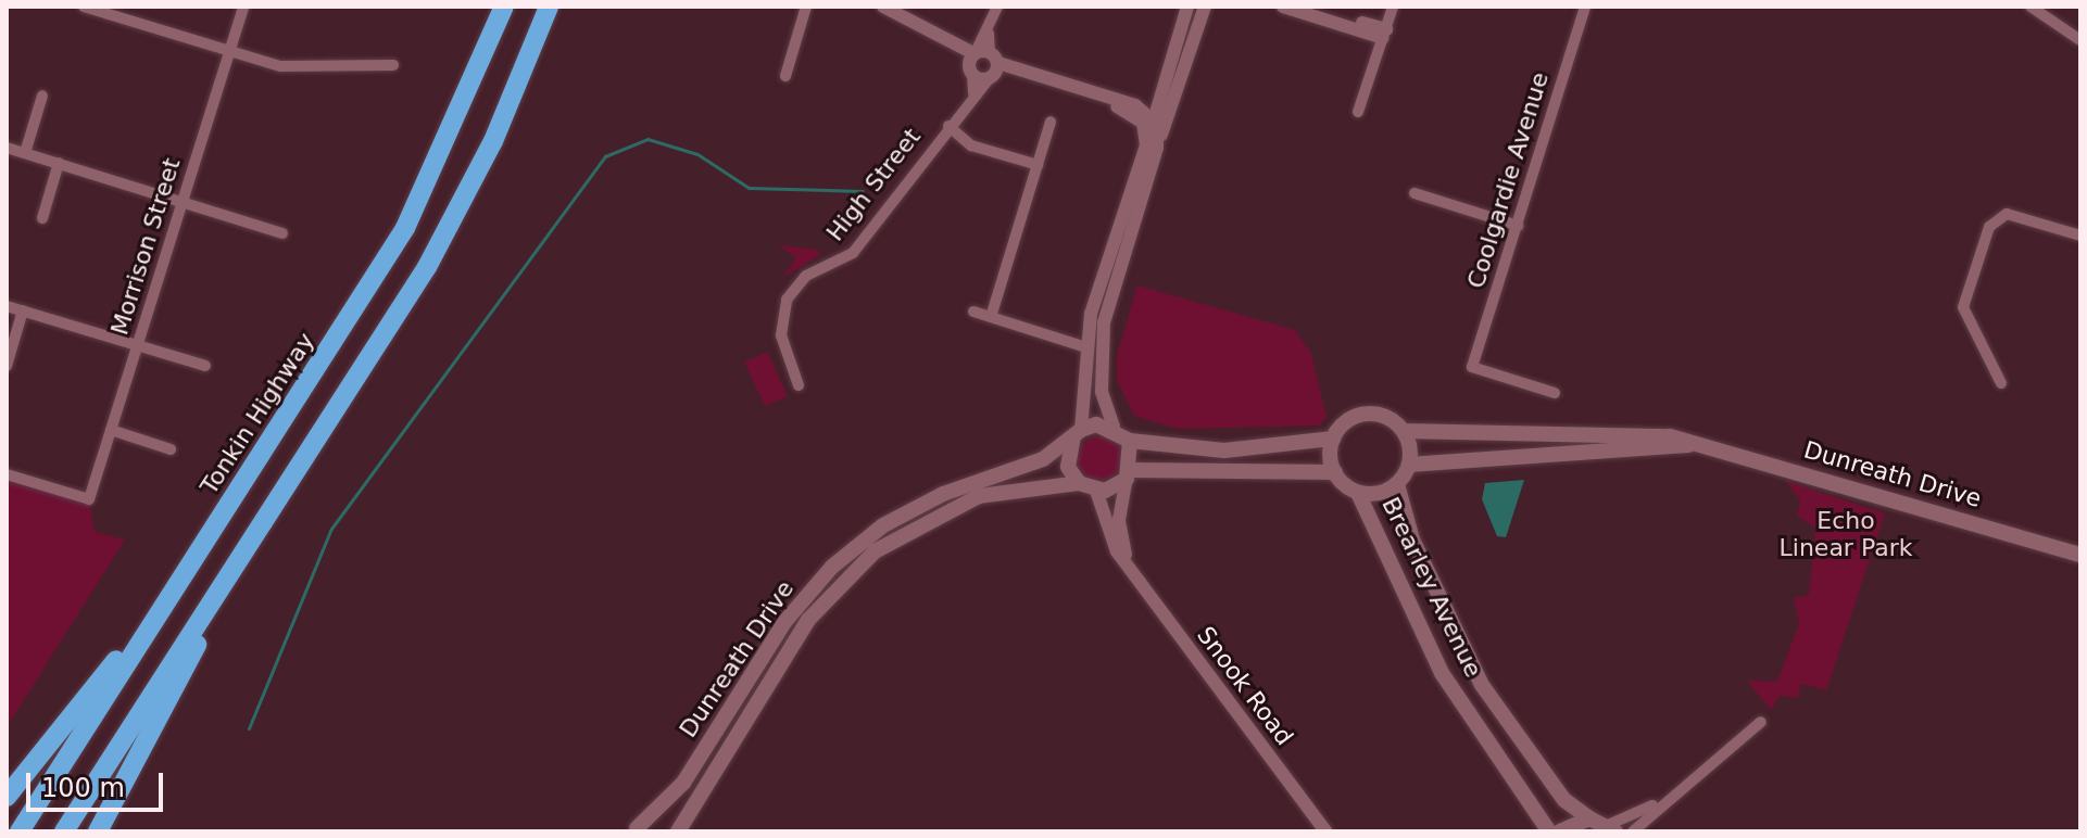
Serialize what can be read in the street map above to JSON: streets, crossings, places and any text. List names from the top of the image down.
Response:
{
  "streets": {
    "highway": ["Tonkin Highway"],
    "main road": ["Dunreath Drive", "Brearley Avenue"],
    "street": [
      "Coolgardie Avenue",
      "High Street",
      "Morrison Street",
      "Snook Road"
    ]
  },
  "crossings": [
    ["Dunreath Drive", "Brearley Avenue"],
    ["Dunreath Drive", "Snook Road"]
  ],
  "parks": ["Echo Linear Park"],
  "scale_bar": "100 m"
}
